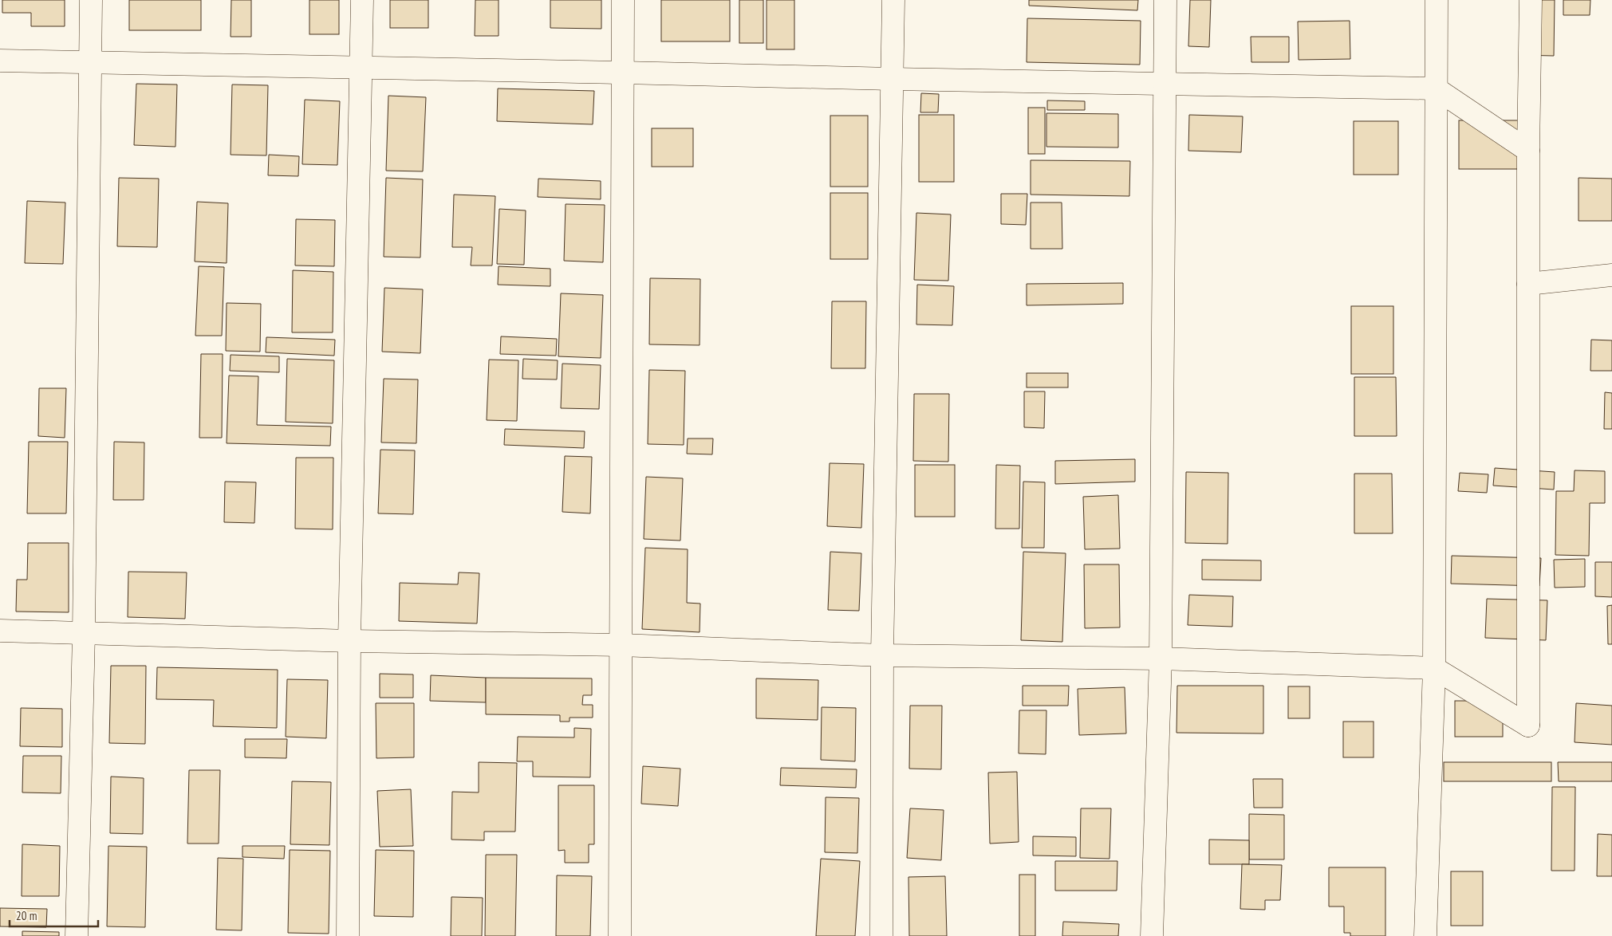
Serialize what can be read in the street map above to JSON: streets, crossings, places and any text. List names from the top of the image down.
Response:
{
  "scale_bar": "20 m"
}
